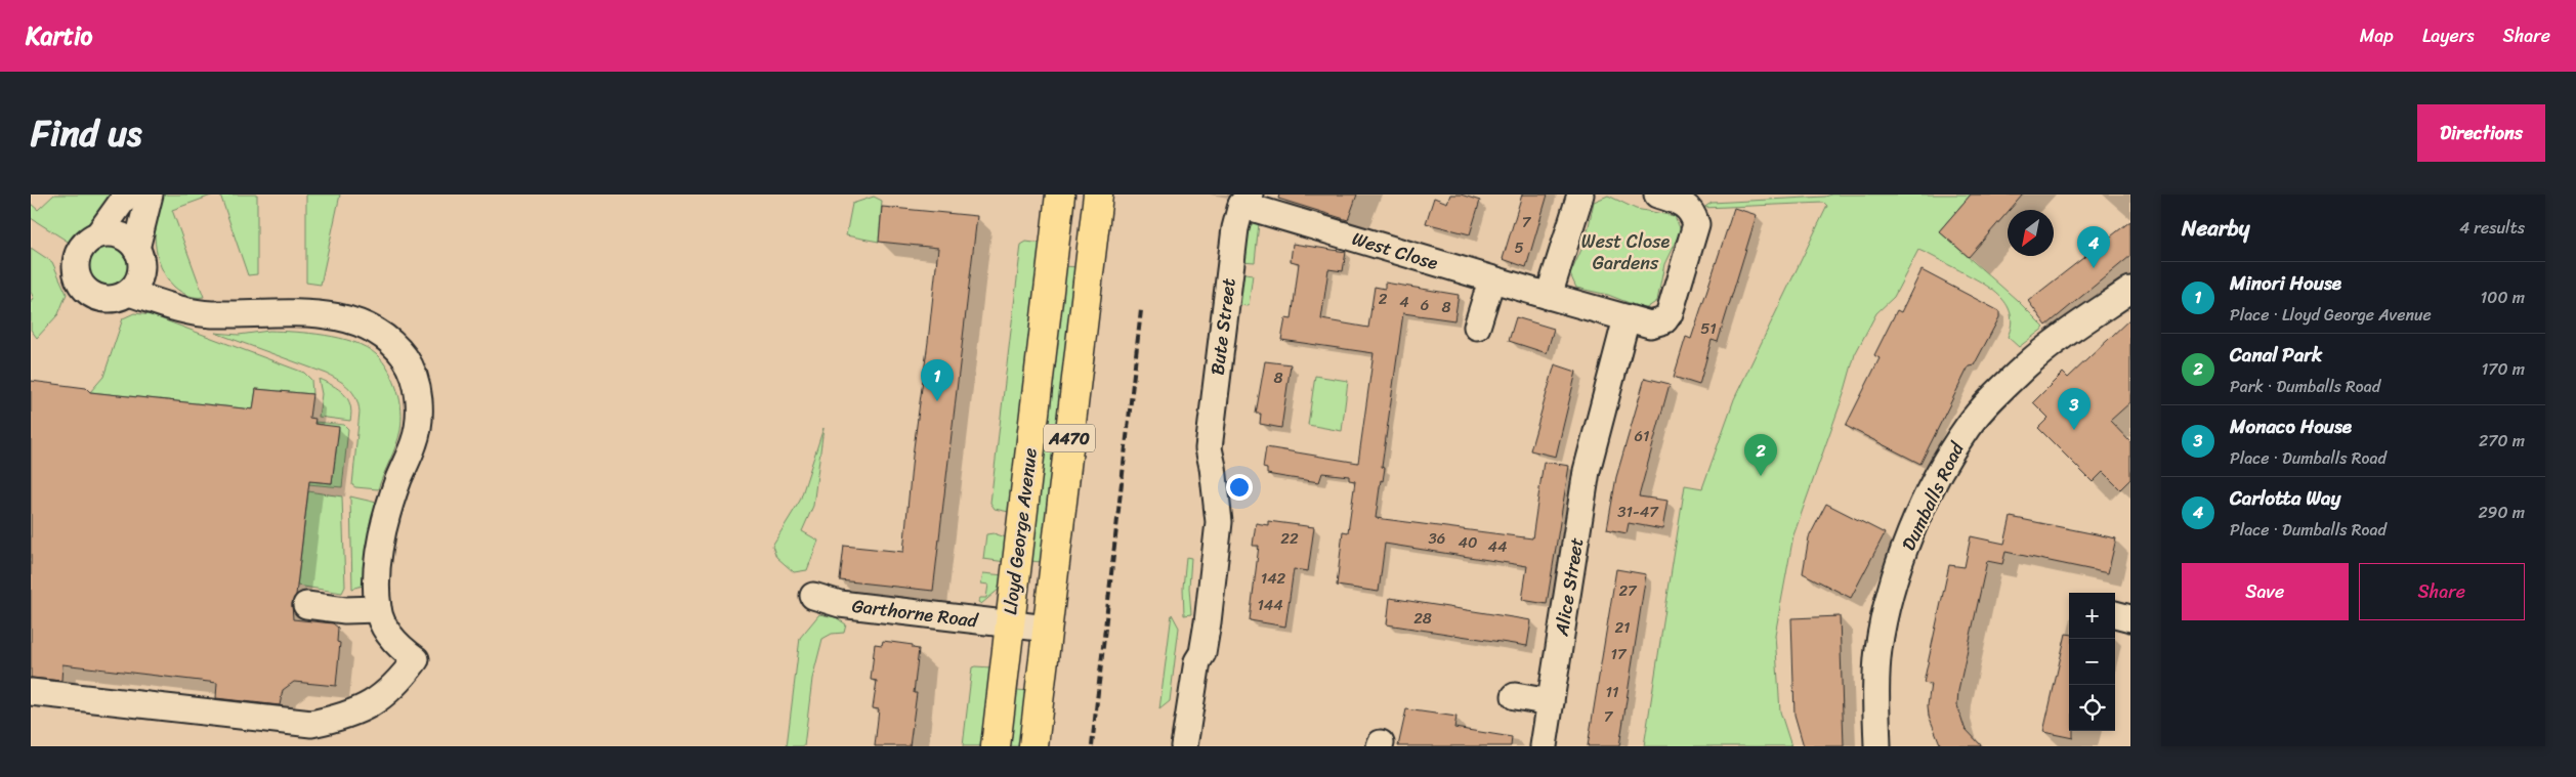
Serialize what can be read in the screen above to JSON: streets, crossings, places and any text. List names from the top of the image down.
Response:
{
  "streets": {
    "main road": ["A470", "Lloyd George Avenue"],
    "street": [
      "West Close",
      "Bute Street",
      "Dumballs Road",
      "Alice Street",
      "Garthorne Road"
    ]
  },
  "crossings": [
    ["West Close", "Bute Street"],
    ["West Close", "Alice Street"],
    ["Lloyd George Avenue", "Garthorne Road"]
  ],
  "parks": ["West Close Gardens"],
  "house_numbers": [
    "7",
    "5",
    "2",
    "4",
    "6",
    "8",
    "51",
    "8",
    "61",
    "31-47",
    "22",
    "36",
    "40",
    "44",
    "142",
    "27",
    "144",
    "28",
    "21",
    "17",
    "11",
    "7"
  ],
  "north": "bottom left",
  "page": {
    "header": "Kartio",
    "nav": ["Map", "Layers", "Share"],
    "title": "Find us",
    "buttons": [
      "Directions",
      ["Save", "Share"]
    ],
    "heading": ["Nearby", "4 results"],
    "pins": [
      "4",
      "1",
      "3",
      "2"
    ],
    "list": [
      {
        "mark": "1",
        "name": "Minori House",
        "note": "Place · Lloyd George Avenue",
        "value": "100 m"
      },
      {
        "mark": "2",
        "name": "Canal Park",
        "note": "Park · Dumballs Road",
        "value": "170 m"
      },
      {
        "mark": "3",
        "name": "Monaco House",
        "note": "Place · Dumballs Road",
        "value": "270 m"
      },
      {
        "mark": "4",
        "name": "Carlotta Way",
        "note": "Place · Dumballs Road",
        "value": "290 m"
      }
    ],
    "map_buttons": ["+", "−"]
  }
}
